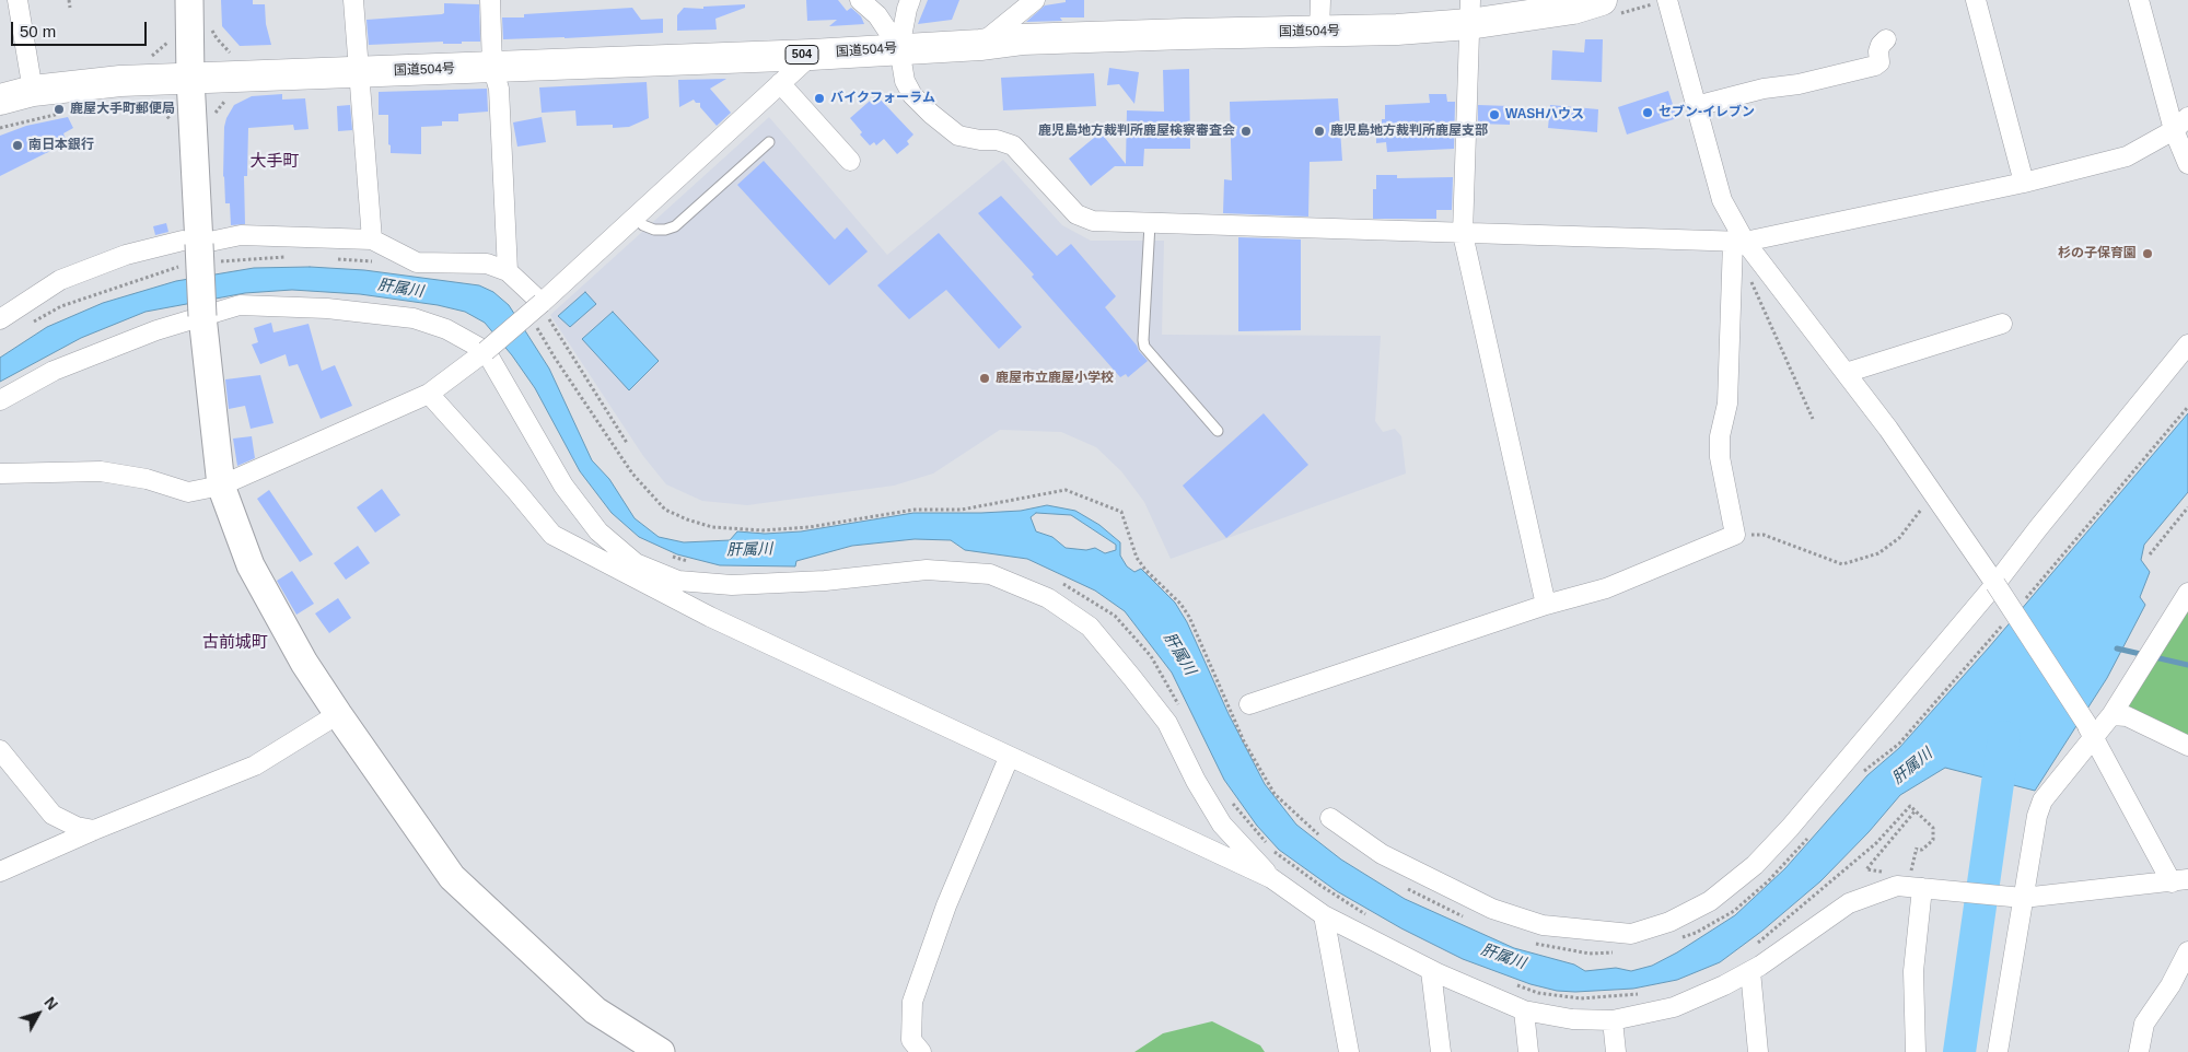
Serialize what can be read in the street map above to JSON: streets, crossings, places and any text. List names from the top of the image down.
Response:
{
  "streets": {
    "highway": ["国道504号", "504"]
  },
  "districts": ["大手町", "古前城町"],
  "water": ["肝属川"],
  "places": [
    "バイクフォーラム",
    "鹿屋大手町郵便局",
    "セブン-イレブン",
    "WASHハウス",
    "鹿児島地方裁判所鹿屋検察審査会",
    "鹿児島地方裁判所鹿屋支部",
    "南日本銀行",
    "杉の子保育園",
    "鹿屋市立鹿屋小学校"
  ],
  "scale_bar": "50 m",
  "north": "top right"
}
